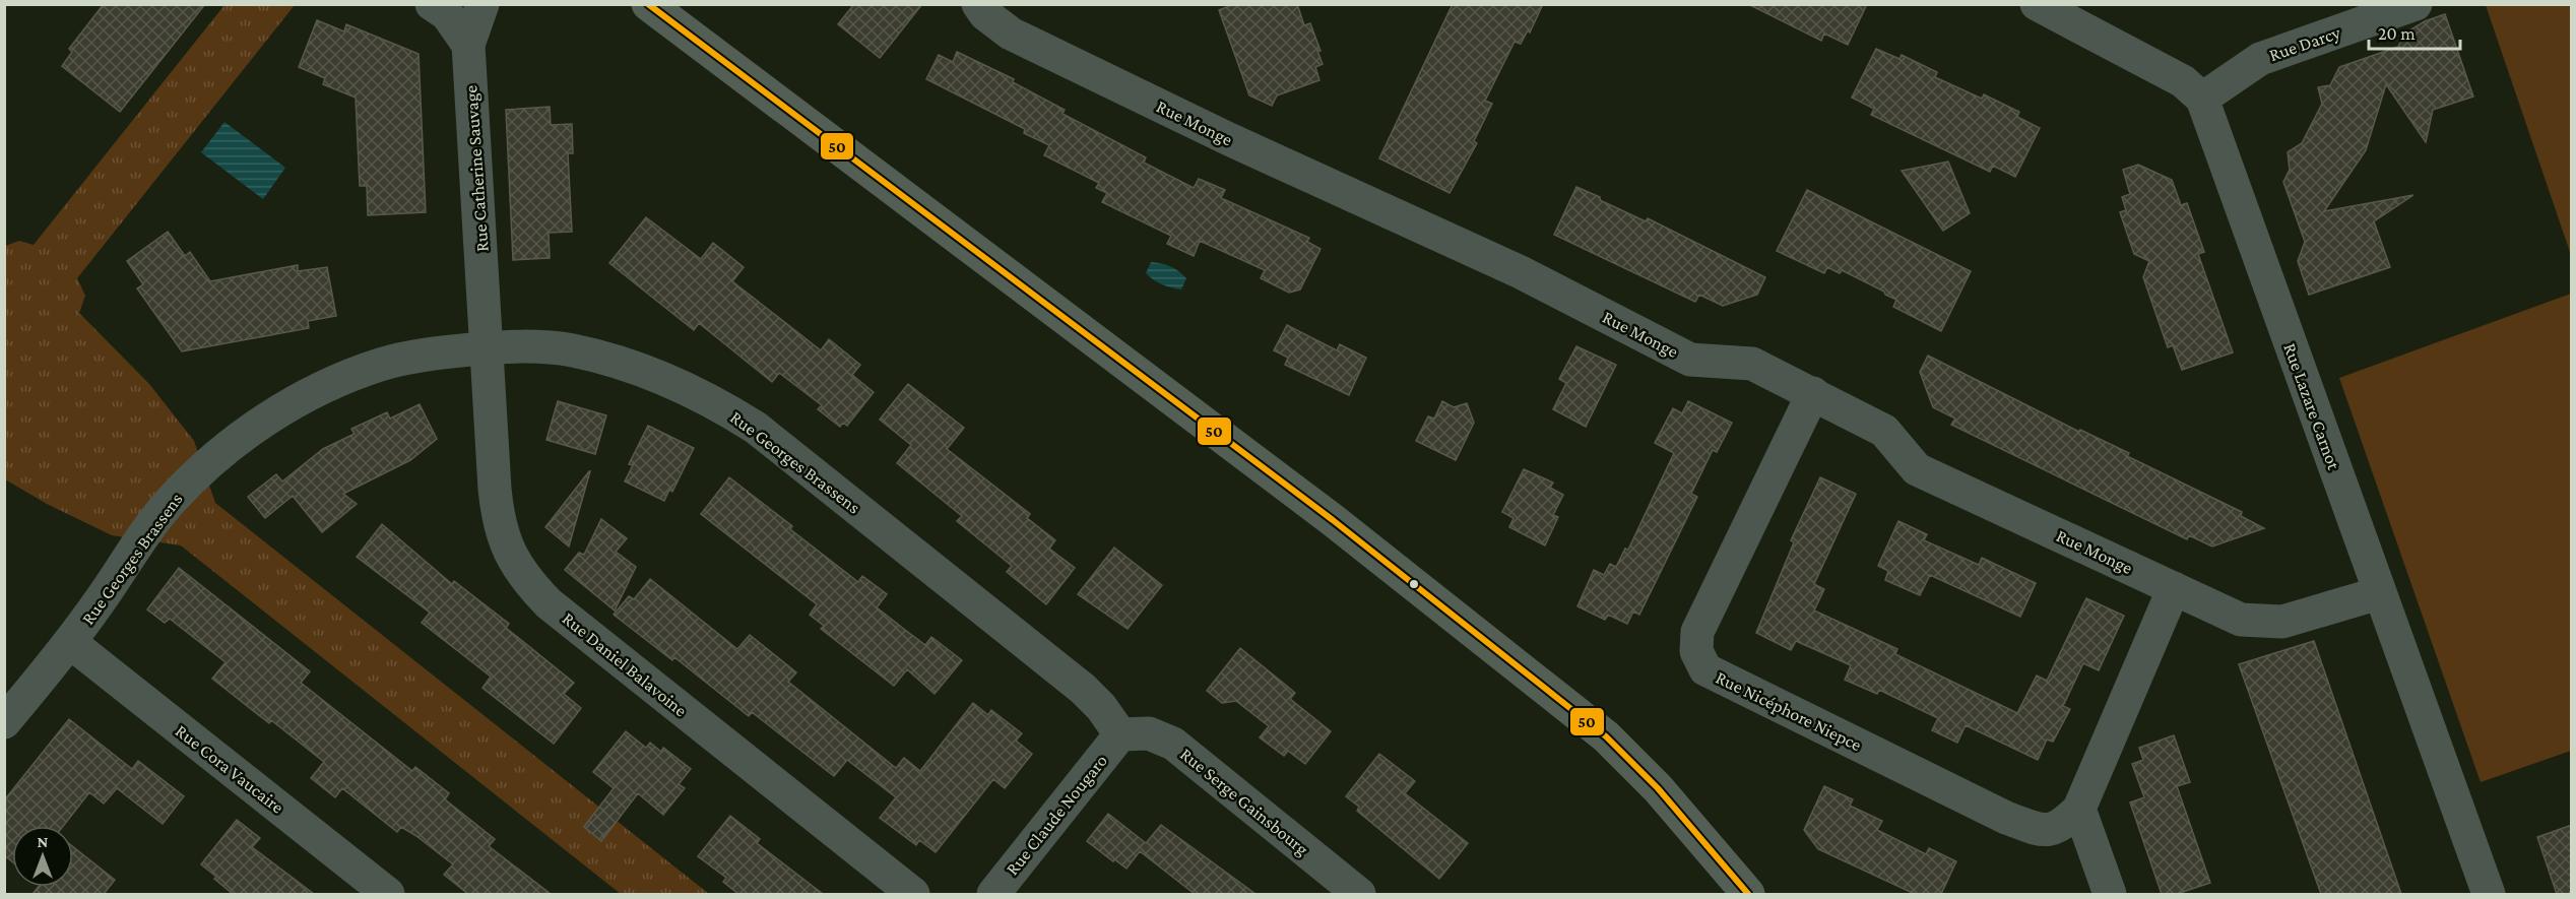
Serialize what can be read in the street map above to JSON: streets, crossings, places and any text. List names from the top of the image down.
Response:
{
  "streets": {
    "street": [
      "Rue Darcy",
      "Rue Monge",
      "Rue Catherine Sauvage",
      "Rue Lazare Carnot",
      "Rue Georges Brassens",
      "Rue Daniel Balavoine",
      "Rue Nicéphore Niepce",
      "Rue Cora Vaucaire",
      "Rue Serge Gainsbourg",
      "Rue Claude Nougaro"
    ]
  },
  "crossings": [
    ["Rue Darcy", "Rue Lazare Carnot"],
    ["Rue Monge", "Rue Lazare Carnot"],
    ["Rue Monge", "Rue Nicéphore Niepce"],
    ["Rue Catherine Sauvage", "Rue Georges Brassens"],
    ["Rue Catherine Sauvage", "Rue Daniel Balavoine"],
    ["Rue Georges Brassens", "Rue Daniel Balavoine"],
    ["Rue Georges Brassens", "Rue Cora Vaucaire"],
    ["Rue Georges Brassens", "Rue Serge Gainsbourg"],
    ["Rue Georges Brassens", "Rue Claude Nougaro"],
    ["Rue Serge Gainsbourg", "Rue Claude Nougaro"]
  ],
  "lines": ["transit line 50"],
  "scale_bar": "20 m",
  "north": "top"
}
